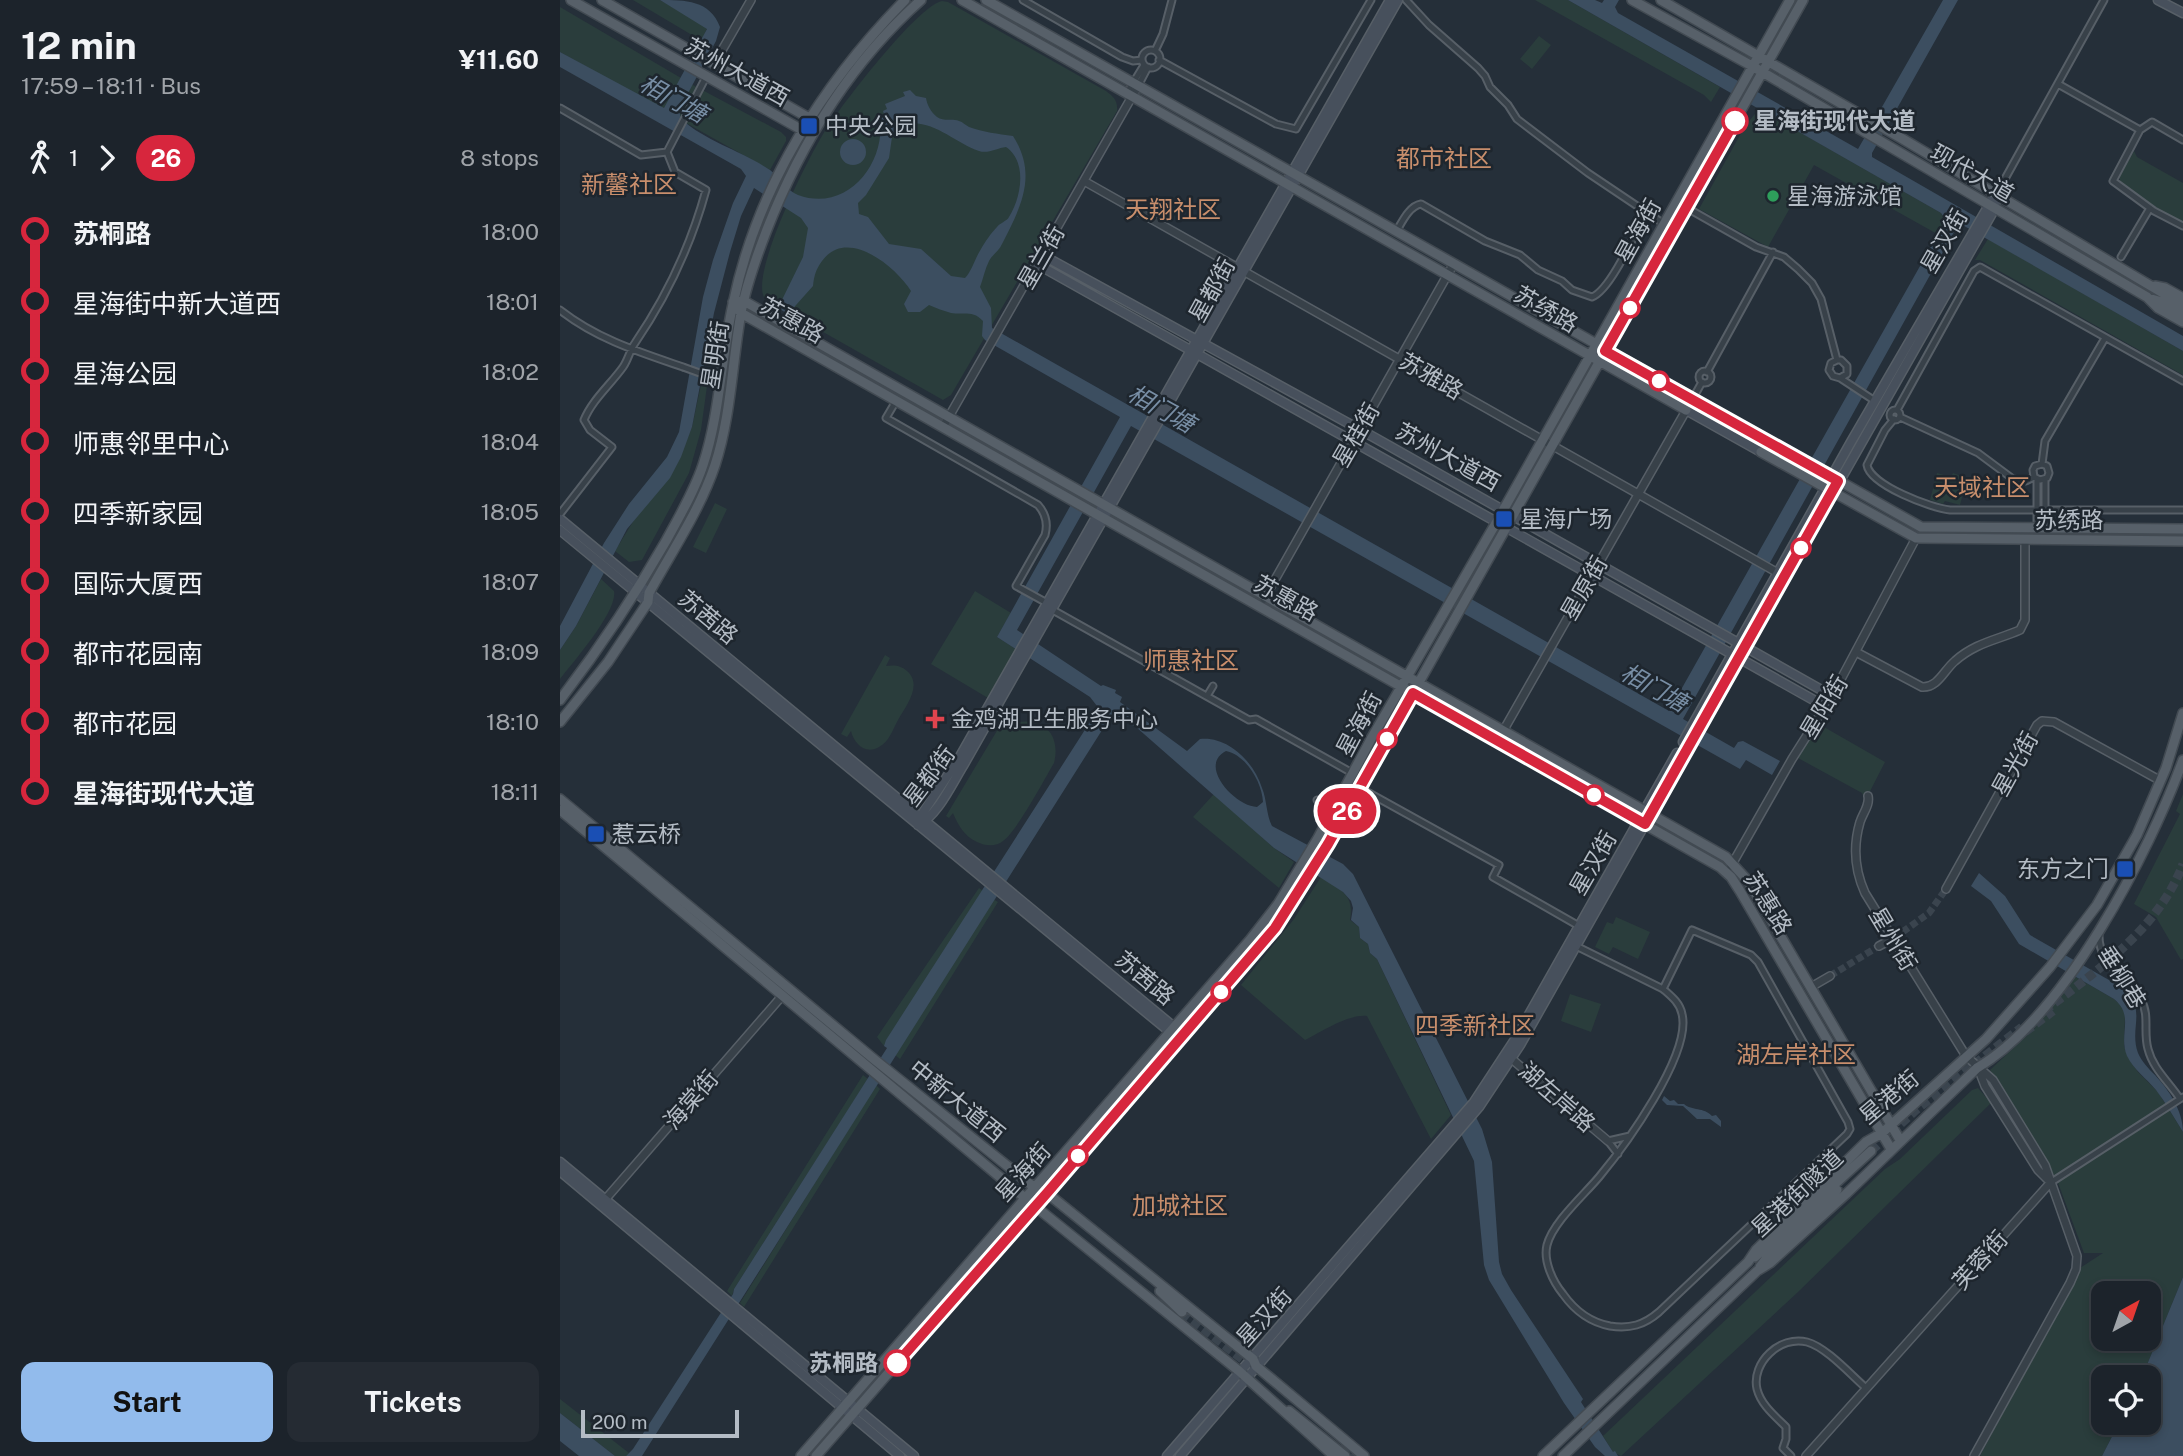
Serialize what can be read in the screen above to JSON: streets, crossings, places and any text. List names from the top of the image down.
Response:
{
  "streets": {
    "main road": [
      "苏州大道西",
      "现代大道",
      "星海街",
      "星汉街",
      "星都街",
      "苏绣路",
      "苏惠路",
      "星明街",
      "苏茜路",
      "星港街",
      "中新大道西",
      "星港街隧道"
    ],
    "street": [
      "星兰街",
      "苏雅路",
      "星桂街",
      "星原街",
      "星阳街",
      "星光街",
      "星州街",
      "垂柳巷",
      "湖左岸路",
      "海棠街",
      "芙蓉街"
    ]
  },
  "crossings": [
    ["苏州大道西", "星海街"],
    ["苏州大道西", "星汉街"],
    ["苏州大道西", "星兰街"],
    ["苏州大道西", "星都街"],
    ["苏州大道西", "星明街"],
    ["苏州大道西", "星桂街"],
    ["苏州大道西", "星原街"],
    ["苏州大道西", "星阳街"],
    ["现代大道", "星海街"],
    ["现代大道", "星汉街"],
    ["星海街", "苏绣路"],
    ["星海街", "苏惠路"],
    ["星海街", "苏雅路"],
    ["星海街", "苏茜路"],
    ["星海街", "中新大道西"],
    ["星汉街", "苏绣路"],
    ["星汉街", "苏惠路"],
    ["星汉街", "苏雅路"],
    ["星汉街", "湖左岸路"],
    ["星汉街", "中新大道西"],
    ["星兰街", "苏绣路"],
    ["星兰街", "苏惠路"],
    ["星兰街", "苏雅路"],
    ["星都街", "苏绣路"],
    ["星都街", "苏惠路"],
    ["星都街", "苏雅路"],
    ["星都街", "苏茜路"],
    ["苏绣路", "星桂街"],
    ["苏绣路", "星原街"],
    ["苏绣路", "星阳街"],
    ["苏惠路", "星明街"],
    ["苏惠路", "星桂街"],
    ["苏惠路", "星原街"],
    ["苏惠路", "星阳街"],
    ["苏惠路", "星港街"],
    ["星明街", "苏茜路"],
    ["苏雅路", "星桂街"],
    ["苏雅路", "星原街"],
    ["星光街", "星港街"],
    ["星州街", "星港街"],
    ["星州街", "芙蓉街"],
    ["垂柳巷", "星港街"],
    ["垂柳巷", "芙蓉街"],
    ["星港街", "星港街隧道"],
    ["海棠街", "中新大道西"]
  ],
  "districts": [
    "都市社区",
    "新馨社区",
    "天翔社区",
    "天域社区",
    "师惠社区",
    "四季新社区",
    "湖左岸社区",
    "加城社区"
  ],
  "water": ["相门塘"],
  "places": {
    "other": ["星海街现代大道", "星海游泳馆", "苏桐路"],
    "transit": [
      "中央公园",
      "星海广场",
      "惹云桥",
      "东方之门"
    ],
    "health": ["金鸡湖卫生服务中心"]
  },
  "lines": ["bus line 26"],
  "scale_bar": "200 m",
  "north": "top right",
  "page": {
    "heading": ["12 min", "17:59 – 18:11 · Bus", "¥11.60"],
    "on_map": "26",
    "legs": ["1", "26", "8 stops"],
    "list": [
      {
        "name": "苏桐路",
        "value": "18:00"
      },
      {
        "name": "星海街中新大道西",
        "value": "18:01"
      },
      {
        "name": "星海公园",
        "value": "18:02"
      },
      {
        "name": "师惠邻里中心",
        "value": "18:04"
      },
      {
        "name": "四季新家园",
        "value": "18:05"
      },
      {
        "name": "国际大厦西",
        "value": "18:07"
      },
      {
        "name": "都市花园南",
        "value": "18:09"
      },
      {
        "name": "都市花园",
        "value": "18:10"
      },
      {
        "name": "星海街现代大道",
        "value": "18:11"
      }
    ],
    "buttons": ["Start", "Tickets"],
    "scale": "200 m"
  }
}
